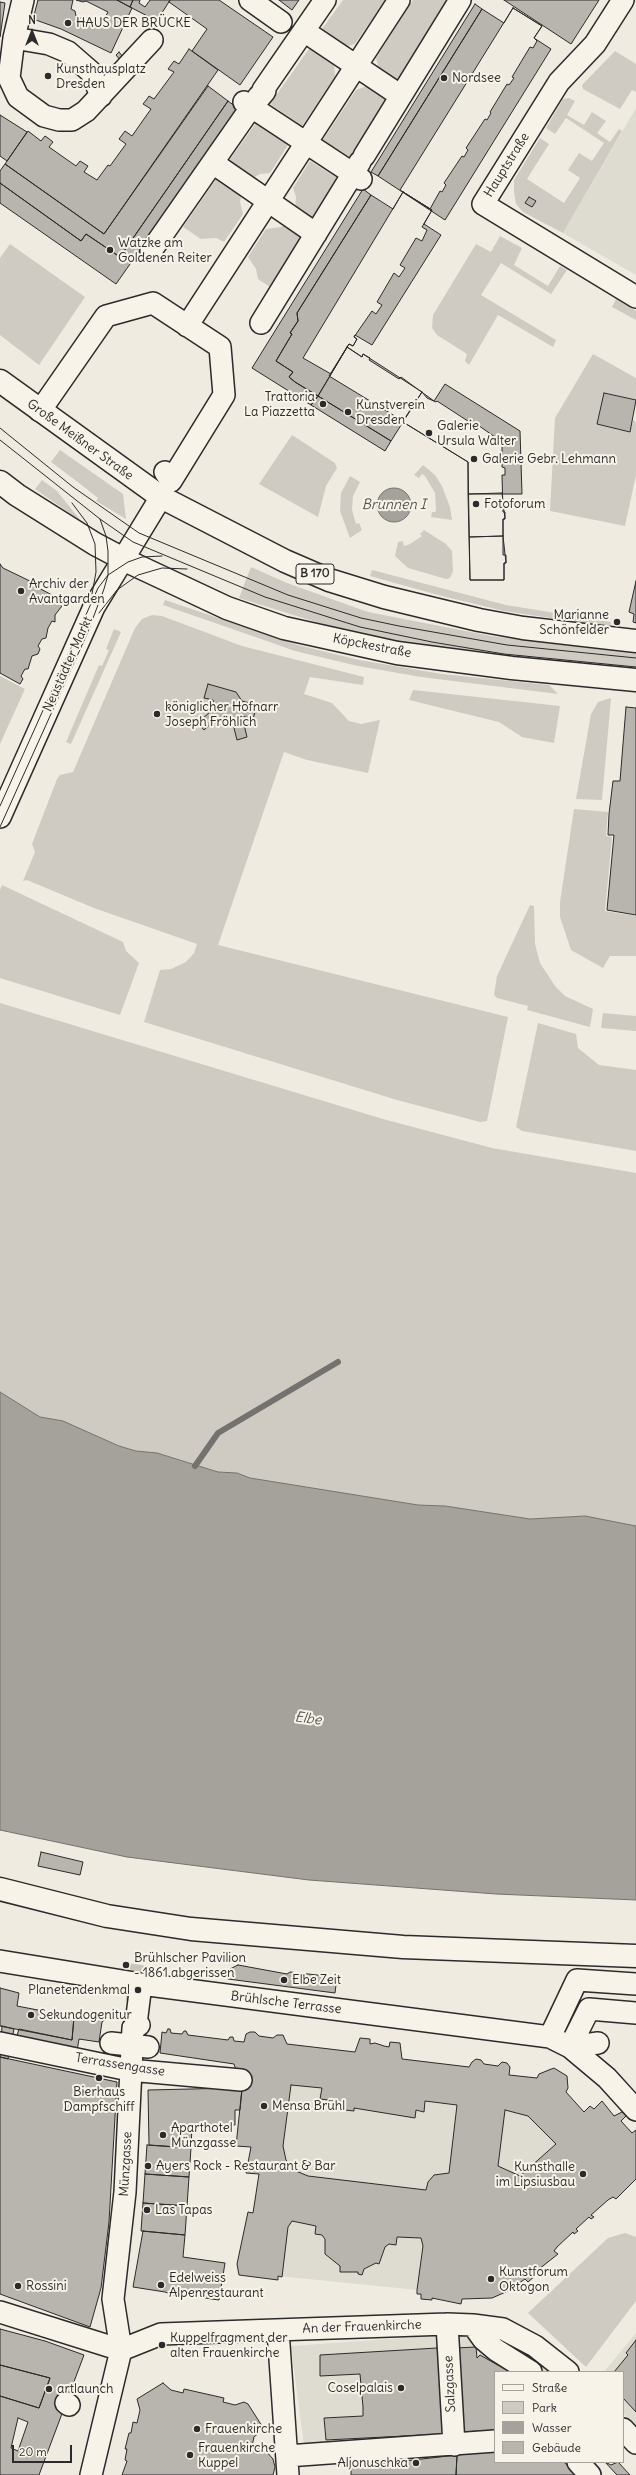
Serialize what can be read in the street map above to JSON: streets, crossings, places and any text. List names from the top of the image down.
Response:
{
  "streets": {
    "main road": ["Große Meißner Straße", "B 170", "Köpckestraße"],
    "street": [
      "Hauptstraße",
      "Neustädter Markt",
      "Brühlsche Terrasse",
      "Terrassengasse",
      "Münzgasse",
      "An der Frauenkirche",
      "Salzgasse"
    ]
  },
  "crossings": [
    ["Große Meißner Straße", "B 170"],
    ["Große Meißner Straße", "Neustädter Markt"],
    ["B 170", "Neustädter Markt"],
    ["Köpckestraße", "Neustädter Markt"],
    ["Brühlsche Terrasse", "Münzgasse"],
    ["Terrassengasse", "Münzgasse"],
    ["Münzgasse", "An der Frauenkirche"],
    ["An der Frauenkirche", "Salzgasse"]
  ],
  "water": ["Brunnen I", "Elbe"],
  "places": [
    "HAUS DER BRÜCKE",
    "Kunsthausplatz Dresden",
    "Nordsee",
    "Watzke am Goldenen Reiter",
    "Trattoria La Piazzetta",
    "Kunstverein Dresden",
    "Galerie Ursula Walter",
    "Galerie Gebr. Lehmann",
    "Fotoforum",
    "Archiv der Avantgarden",
    "Marianne Schönfelder",
    "königlicher Hofnarr Joseph Fröhlich",
    "Brühlscher Pavilion - 1861 abgerissen",
    "Elbe Zeit",
    "Planetendenkmal",
    "Sekundogenitur",
    "Bierhaus Dampfschiff",
    "Mensa Brühl",
    "Aparthotel Münzgasse",
    "Ayers Rock - Restaurant & Bar",
    "Kunsthalle im Lipsiusbau",
    "Las Tapas",
    "Kunstforum Oktogon",
    "Edelweiss Alpenrestaurant",
    "Rossini",
    "Kuppelfragment der alten Frauenkirche",
    "Coselpalais",
    "artlaunch",
    "Frauenkirche",
    "Frauenkirche Kuppel",
    "Aljonuschka"
  ],
  "legend": [
    "Straße",
    "Park",
    "Wasser",
    "Gebäude"
  ],
  "scale_bar": "20 m",
  "north": "top"
}
